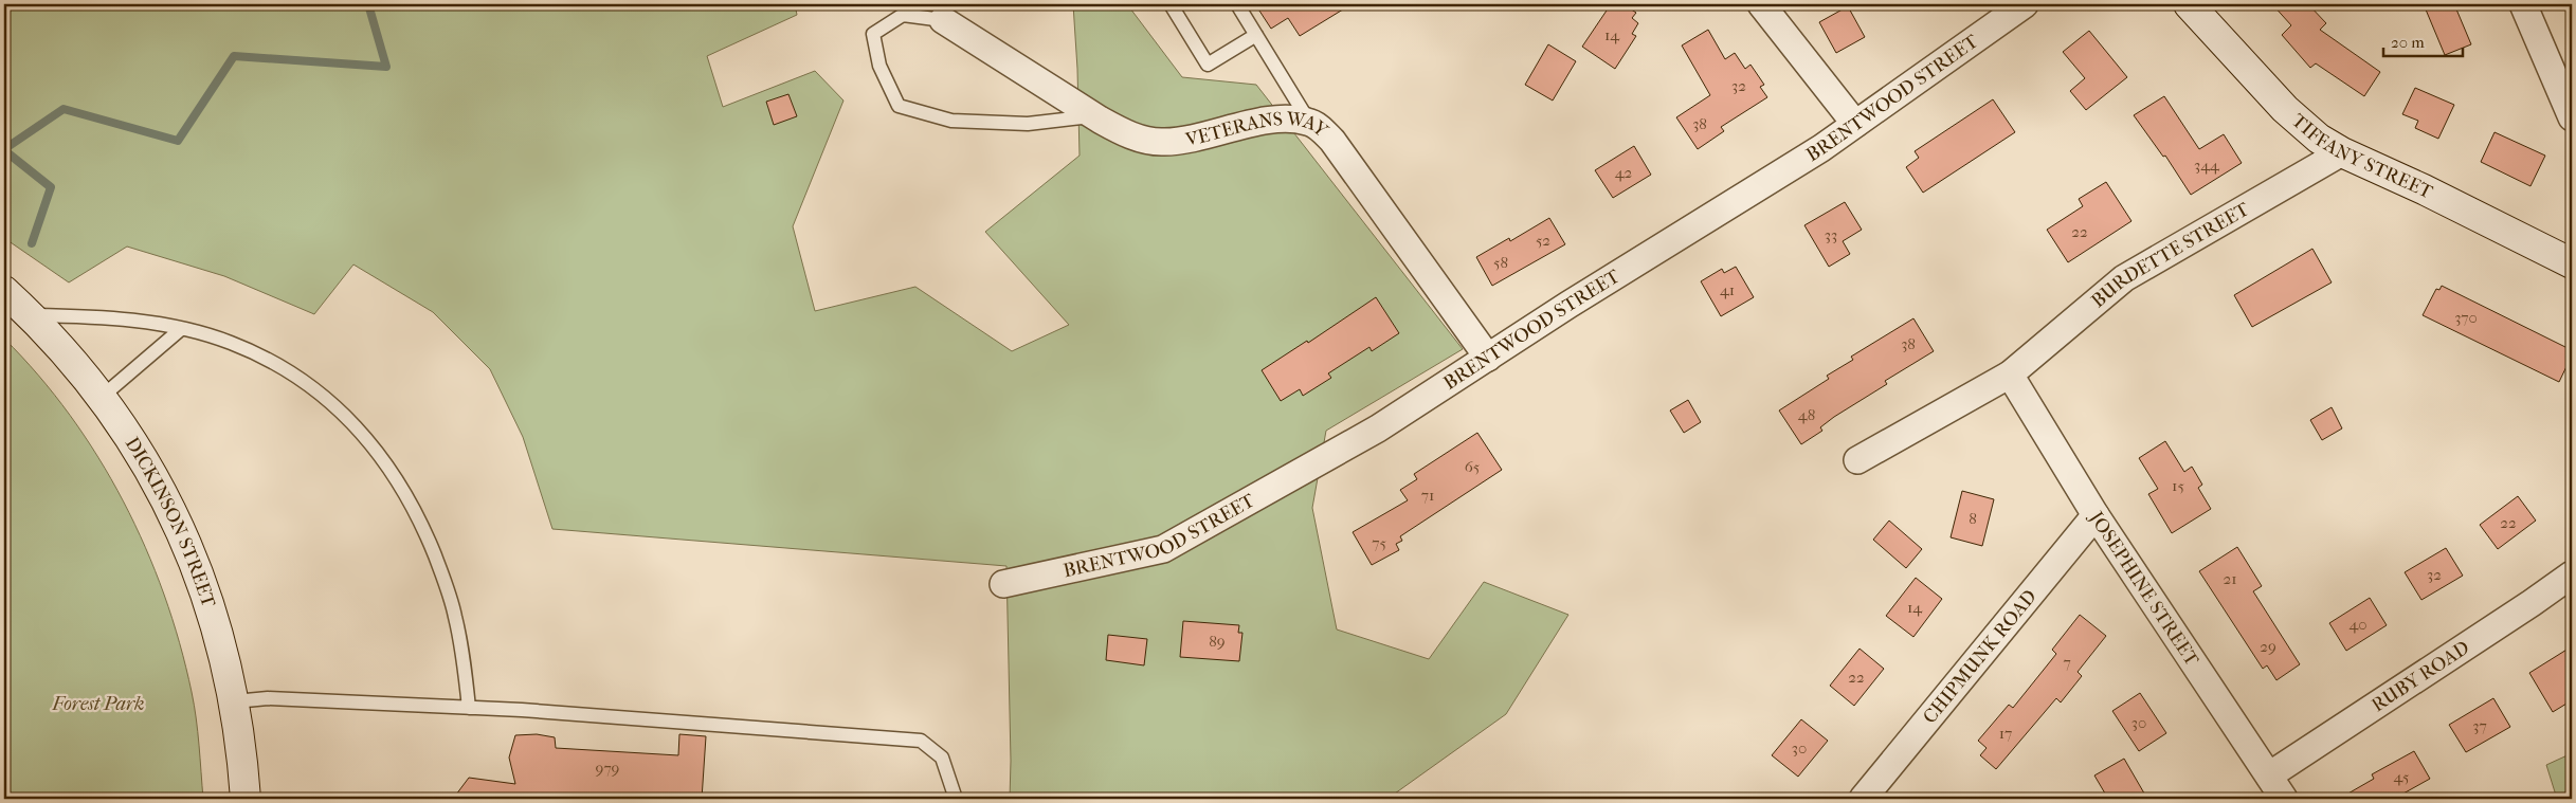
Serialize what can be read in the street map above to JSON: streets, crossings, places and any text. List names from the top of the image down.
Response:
{
  "streets": {
    "main road": ["TIFFANY STREET", "DICKINSON STREET"],
    "street": [
      "BRENTWOOD STREET",
      "VETERANS WAY",
      "BURDETTE STREET",
      "JOSEPHINE STREET",
      "CHIPMUNK ROAD",
      "RUBY ROAD"
    ]
  },
  "crossings": [
    ["BRENTWOOD STREET", "VETERANS WAY"],
    ["TIFFANY STREET", "BURDETTE STREET"],
    ["BURDETTE STREET", "JOSEPHINE STREET"],
    ["JOSEPHINE STREET", "CHIPMUNK ROAD"],
    ["JOSEPHINE STREET", "RUBY ROAD"]
  ],
  "parks": ["Forest Park"],
  "house_numbers": [
    "14",
    "32",
    "38",
    "344",
    "42",
    "22",
    "33",
    "52",
    "58",
    "41",
    "370",
    "38",
    "48",
    "65",
    "15",
    "71",
    "8",
    "22",
    "75",
    "32",
    "21",
    "14",
    "40",
    "89",
    "29",
    "7",
    "22",
    "30",
    "37",
    "17",
    "30",
    "979",
    "45"
  ],
  "scale_bar": "20 m"
}
